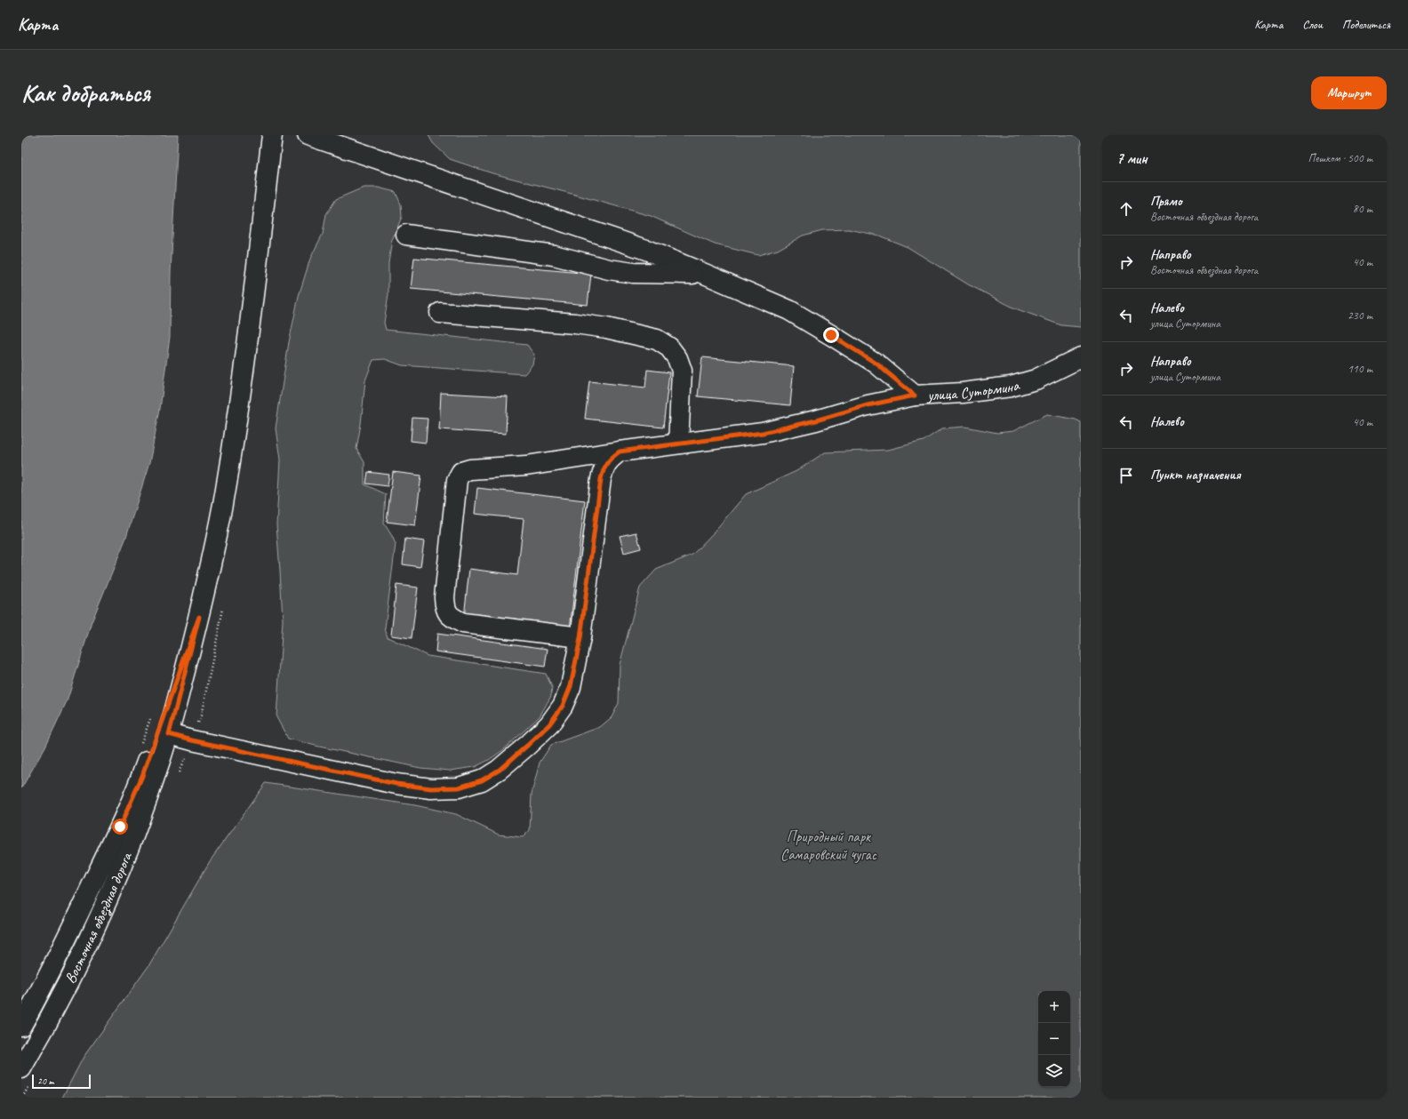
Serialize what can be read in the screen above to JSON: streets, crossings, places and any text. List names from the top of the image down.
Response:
{
  "streets": {
    "main road": ["улица Сутормина", "Восточная объездная дорога"]
  },
  "parks": ["Природный парк Самаровский чугас"],
  "scale_bar": "20 m",
  "page": {
    "header": "Карта",
    "nav": ["Карта", "Слои", "Поделиться"],
    "buttons": "Маршрут",
    "title": "Как добраться",
    "heading": ["7 мин", "Пешком · 500 m"],
    "list": [
      ["Прямо", "Восточная объездная дорога", "80 m"],
      ["Направо", "Восточная объездная дорога", "40 m"],
      ["Налево", "улица Сутормина", "230 m"],
      ["Направо", "улица Сутормина", "110 m"],
      ["Налево", "40 m"],
      "Пункт назначения"
    ],
    "map_buttons": ["+", "−"],
    "scale": "20 m"
  }
}
